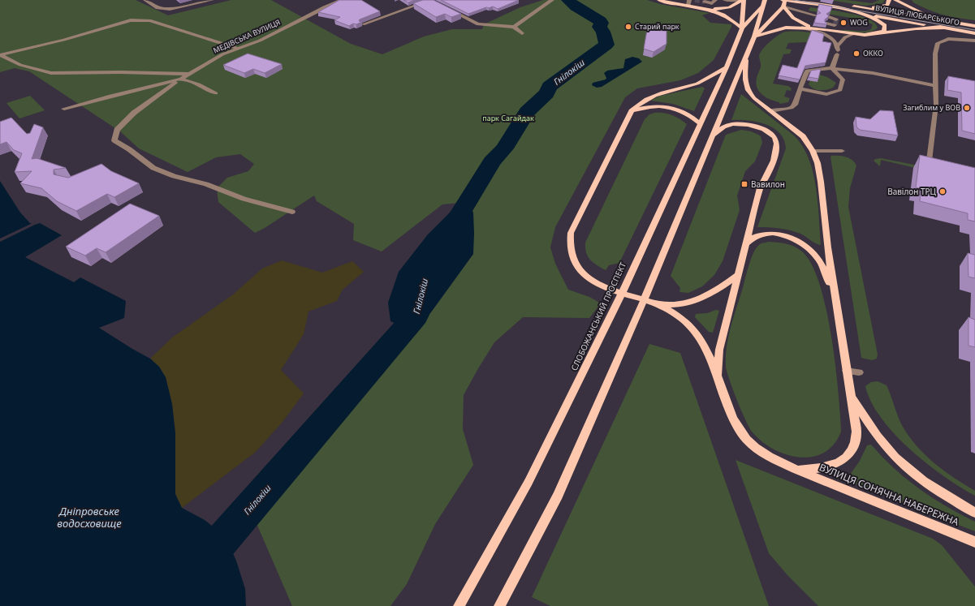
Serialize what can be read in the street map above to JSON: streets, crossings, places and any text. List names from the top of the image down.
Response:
{
  "streets": {
    "main road": ["ВУЛИЦЯ ЛЮБАРСЬКОГО", "СЛОБОЖАНСЬКИЙ ПРОСПЕКТ", "ВУЛИЦЯ СОНЯЧНА НАБЕРЕЖНА"],
    "street": ["МЕДІВСЬКА ВУЛИЦЯ"]
  },
  "water": ["Гнілокіш", "Дніпровське водосховище"],
  "parks": ["парк Сагайдак"],
  "places": {
    "other": [
      "WOG",
      "Старий парк",
      "ОККО",
      "Загиблим у ВОВ",
      "Вавілон ТРЦ"
    ],
    "transit": ["Вавилон"]
  }
}
